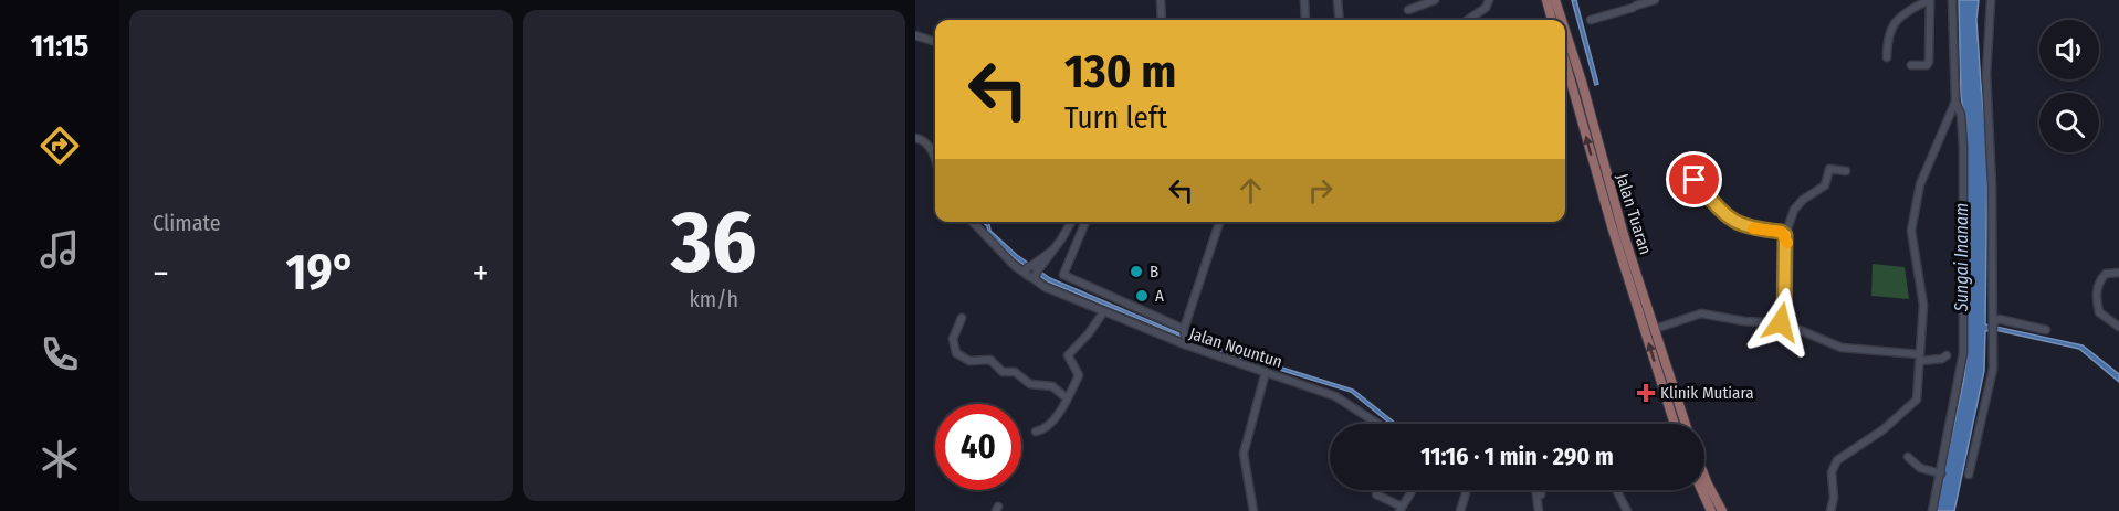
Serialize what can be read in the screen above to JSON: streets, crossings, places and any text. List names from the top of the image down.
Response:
{
  "streets": {
    "main road": ["Jalan Tuaran"],
    "street": ["Jalan Nountun"]
  },
  "water": ["Sungai Inanam"],
  "places": {
    "other": ["B", "A"],
    "health": ["Klinik Mutiara"]
  },
  "page": {
    "tabs": "11:15",
    "tile": [
      "Climate",
      ["36", "km/h"]
    ],
    "turn": ["130 m", "Turn left"],
    "heat": ["−", "19°", "+"],
    "limit": "40",
    "trip": "11:16 · 1 min · 290 m"
  }
}
